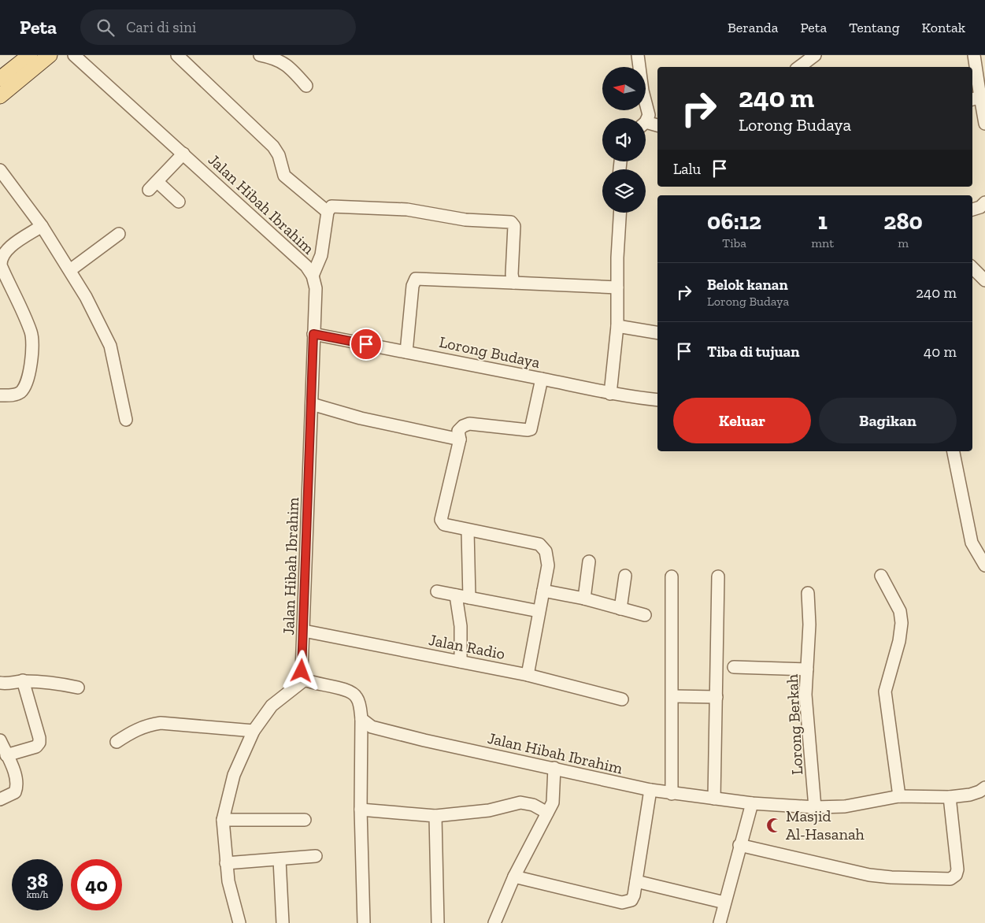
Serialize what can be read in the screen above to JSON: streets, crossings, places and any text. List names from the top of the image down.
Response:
{
  "streets": {
    "street": [
      "Jalan Hibah Ibrahim",
      "Lorong Budaya",
      "Jalan Radio",
      "Lorong Berkah"
    ]
  },
  "crossings": [
    ["Jalan Hibah Ibrahim", "Lorong Budaya"],
    ["Jalan Hibah Ibrahim", "Jalan Radio"],
    ["Jalan Hibah Ibrahim", "Lorong Berkah"]
  ],
  "places": {
    "mosque": ["Masjid Al-Hasanah"]
  },
  "north": "left",
  "page": {
    "header": "Peta",
    "search": "Cari di sini",
    "nav": [
      "Beranda",
      "Peta",
      "Tentang",
      "Kontak"
    ],
    "turn": ["240 m", "Lorong Budaya"],
    "then": "Lalu",
    "eta": [
      "06:12",
      "Tiba",
      "1",
      "mnt",
      "280",
      "m"
    ],
    "list": [
      {
        "name": "Belok kanan",
        "note": "Lorong Budaya",
        "value": "240 m"
      },
      {
        "name": "Tiba di tujuan",
        "value": "40 m"
      }
    ],
    "buttons": ["Keluar", "Bagikan"],
    "speed": "38 km/h",
    "limit": "40"
  }
}
